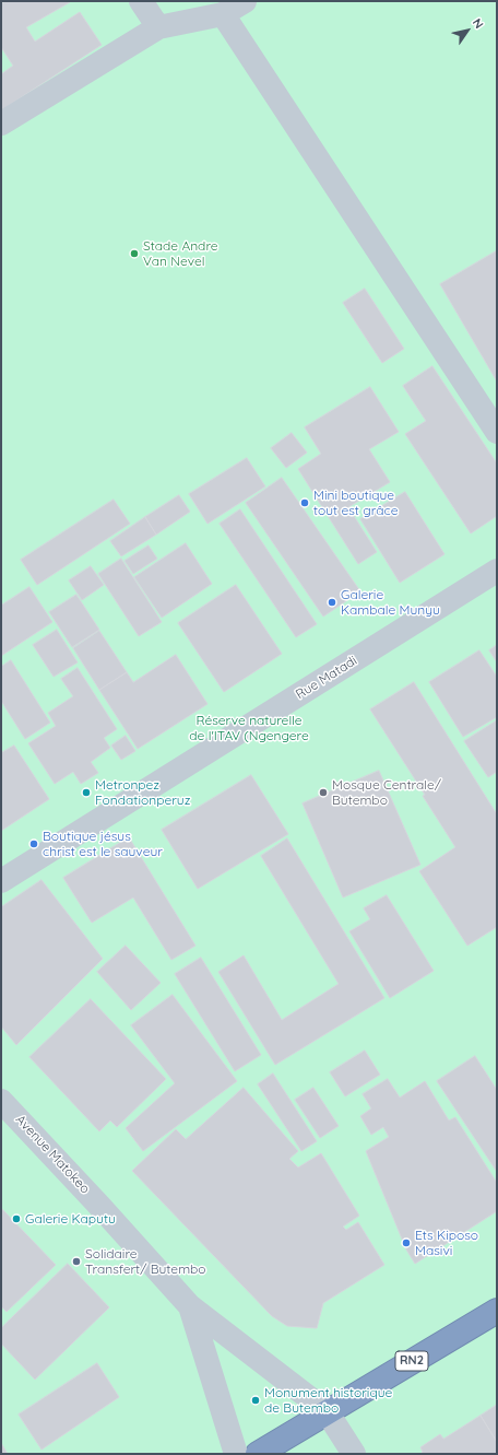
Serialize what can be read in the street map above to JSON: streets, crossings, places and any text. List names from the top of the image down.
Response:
{
  "streets": {
    "highway": ["RN2"],
    "street": ["Rue Matadi", "Avenue Matokeo"]
  },
  "parks": ["Réserve naturelle de l'ITAV (Ngengere"],
  "places": [
    "Stade Andre Van Nevel",
    "Mini boutique tout est grâce",
    "Galerie Kambale Munyu",
    "Metronpez Fondationperuz",
    "Mosque Centrale/ Butembo",
    "Boutique jésus christ est le sauveur",
    "Galerie Kaputu",
    "Ets Kiposo Masivi",
    "Solidaire Transfert/ Butembo",
    "Monument historique de Butembo"
  ],
  "north": "top right"
}
